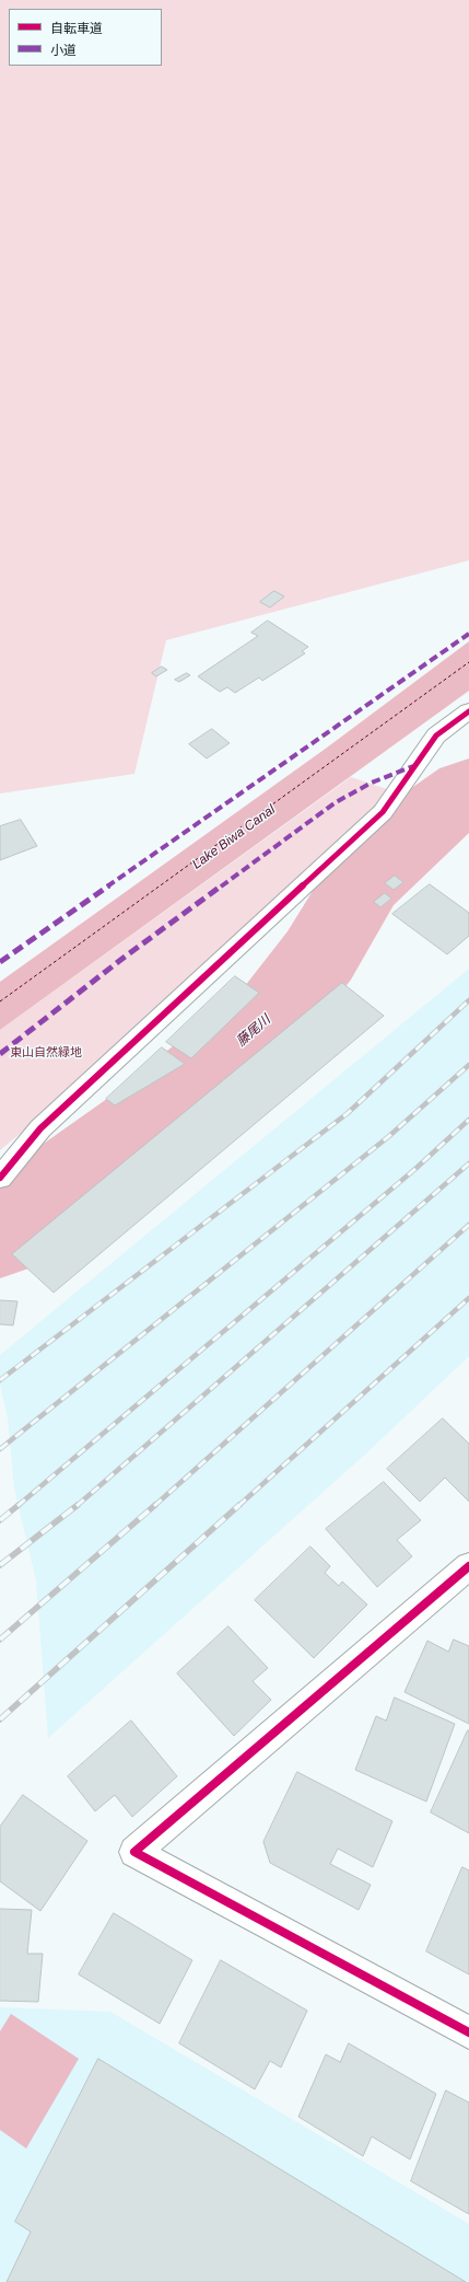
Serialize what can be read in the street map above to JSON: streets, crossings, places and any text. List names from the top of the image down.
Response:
{
  "water": ["Lake Biwa Canal", "藤尾川"],
  "parks": ["東山自然緑地"],
  "legend": ["自転車道", "小道"]
}
